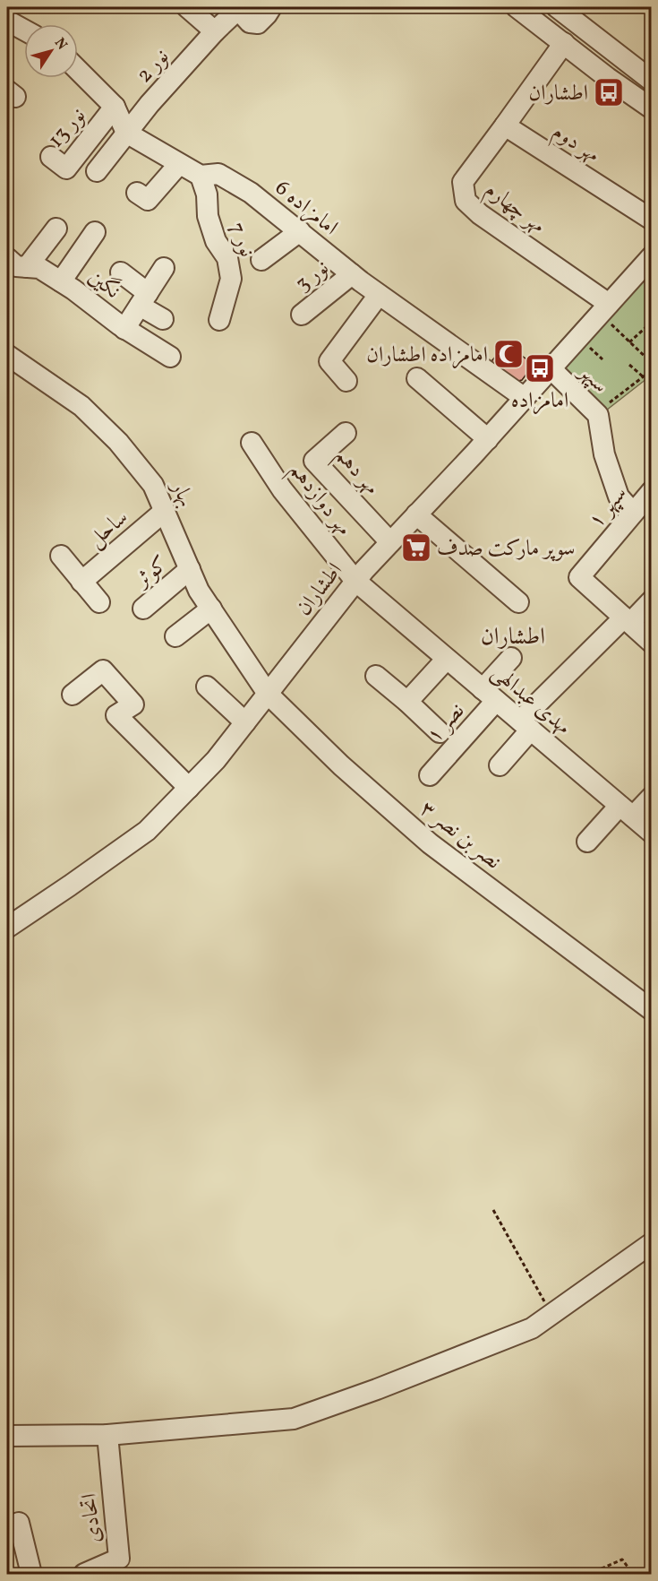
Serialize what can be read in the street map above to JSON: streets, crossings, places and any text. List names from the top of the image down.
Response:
{
  "streets": {
    "street": [
      "نور 2",
      "نور 13",
      "مهر دوم",
      "امامزاده 6",
      "مهر چهارم",
      "نور 7",
      "نور 3",
      "نگین",
      "سپهر",
      "مهر دهم",
      "بهار",
      "مهر دوازدهم",
      "سپهر ۱",
      "ساحل",
      "کوثر",
      "اطشاران",
      "مهدی عبدالهی",
      "نصر ۱",
      "نصر بن نصر ۳",
      "اتحادی"
    ]
  },
  "crossings": [
    ["نور 2", "امامزاده 6"],
    ["مهر دوم", "مهر چهارم"],
    ["امامزاده 6", "نور 7"],
    ["امامزاده 6", "نور 3"],
    ["امامزاده 6", "اطشاران"],
    ["مهر چهارم", "اطشاران"],
    ["سپهر", "سپهر ۱"],
    ["سپهر", "اطشاران"],
    ["مهر دهم", "اطشاران"],
    ["بهار", "ساحل"],
    ["بهار", "کوثر"],
    ["بهار", "اطشاران"],
    ["بهار", "نصر بن نصر ۳"],
    ["مهر دوازدهم", "اطشاران"],
    ["مهر دوازدهم", "مهدی عبدالهی"],
    ["اطشاران", "مهدی عبدالهی"],
    ["اطشاران", "نصر بن نصر ۳"],
    ["مهدی عبدالهی", "نصر ۱"]
  ],
  "districts": ["اطشاران"],
  "places": {
    "bus stop": ["اطشاران", "امامزاده"],
    "mosque": ["امامزاده اطشاران"],
    "supermarket": ["سوپر مارکت صدف"]
  },
  "north": "top right"
}
